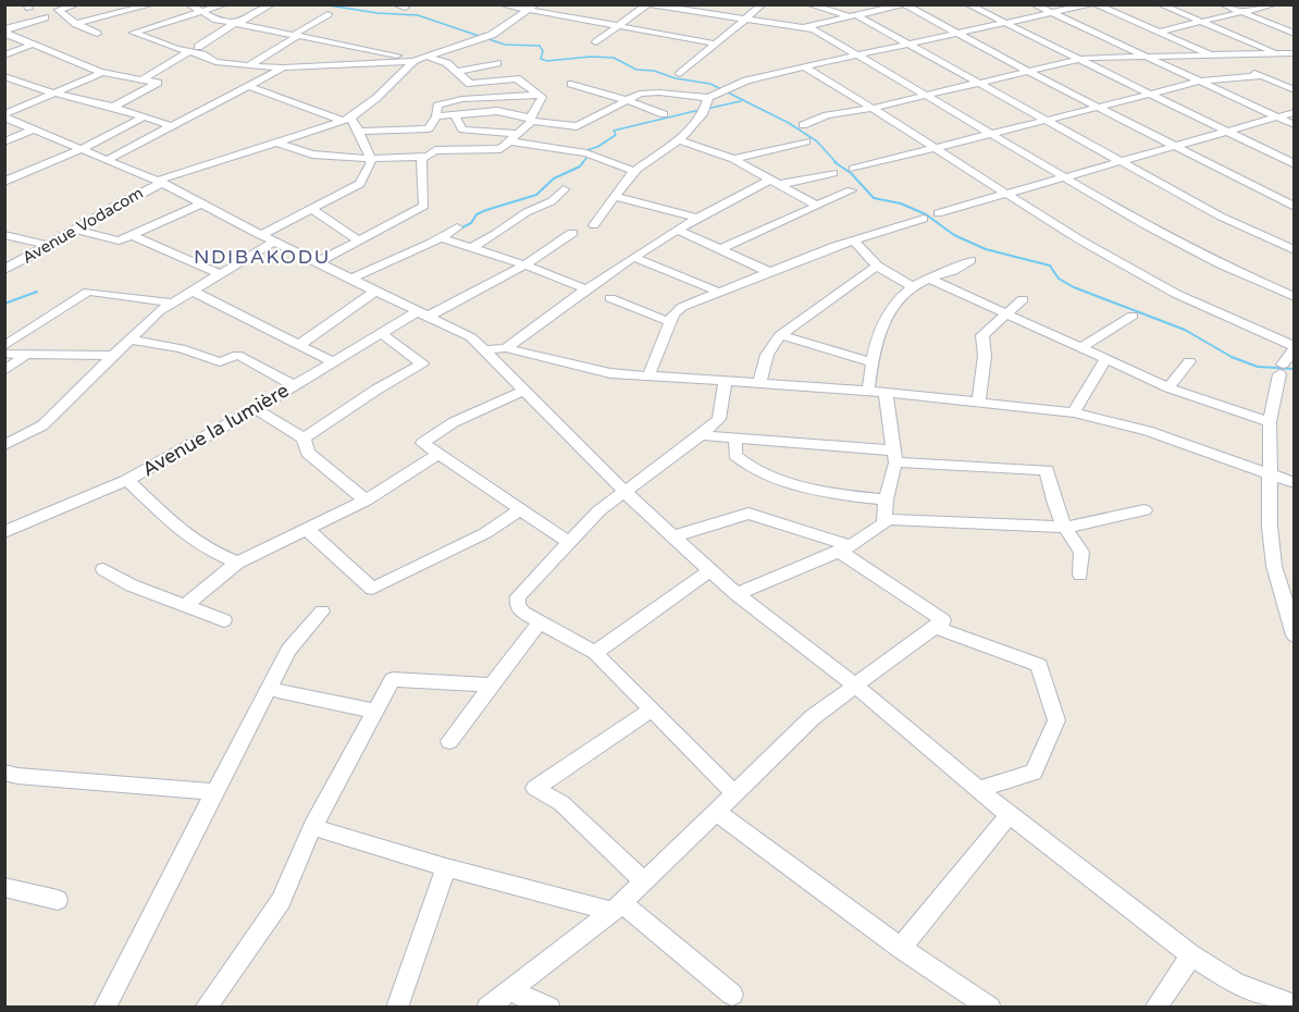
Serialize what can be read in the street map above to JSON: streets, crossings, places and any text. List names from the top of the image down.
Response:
{
  "streets": {
    "street": ["Avenue Vodacom", "Avenue la lumière"]
  },
  "districts": ["NDIBAKODU"]
}
